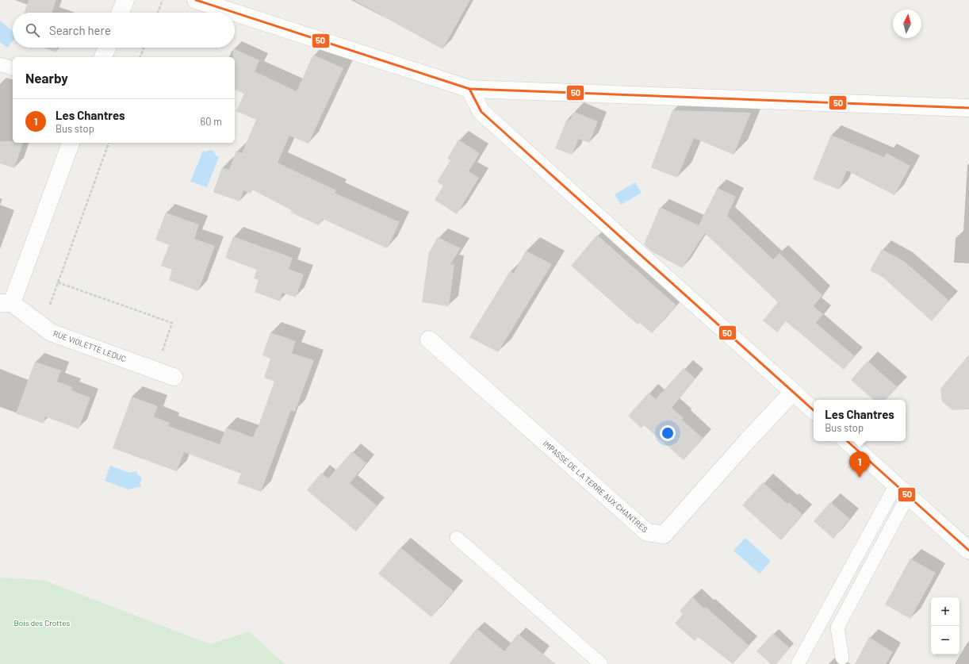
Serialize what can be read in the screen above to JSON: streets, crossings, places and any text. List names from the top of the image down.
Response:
{
  "streets": {
    "street": ["RUE VIOLETTE LEDUC", "IMPASSE DE LA TERRE AUX CHANTRES"]
  },
  "parks": ["Bois des Crottes"],
  "lines": ["transit line 50"],
  "north": "top",
  "page": {
    "search": "Search here",
    "heading": "Nearby",
    "list": [
      {
        "mark": "1",
        "name": "Les Chantres",
        "note": "Bus stop",
        "value": "60 m"
      }
    ],
    "popup": ["Les Chantres", "Bus stop"],
    "pins": "1",
    "map_buttons": ["+", "−"]
  }
}
